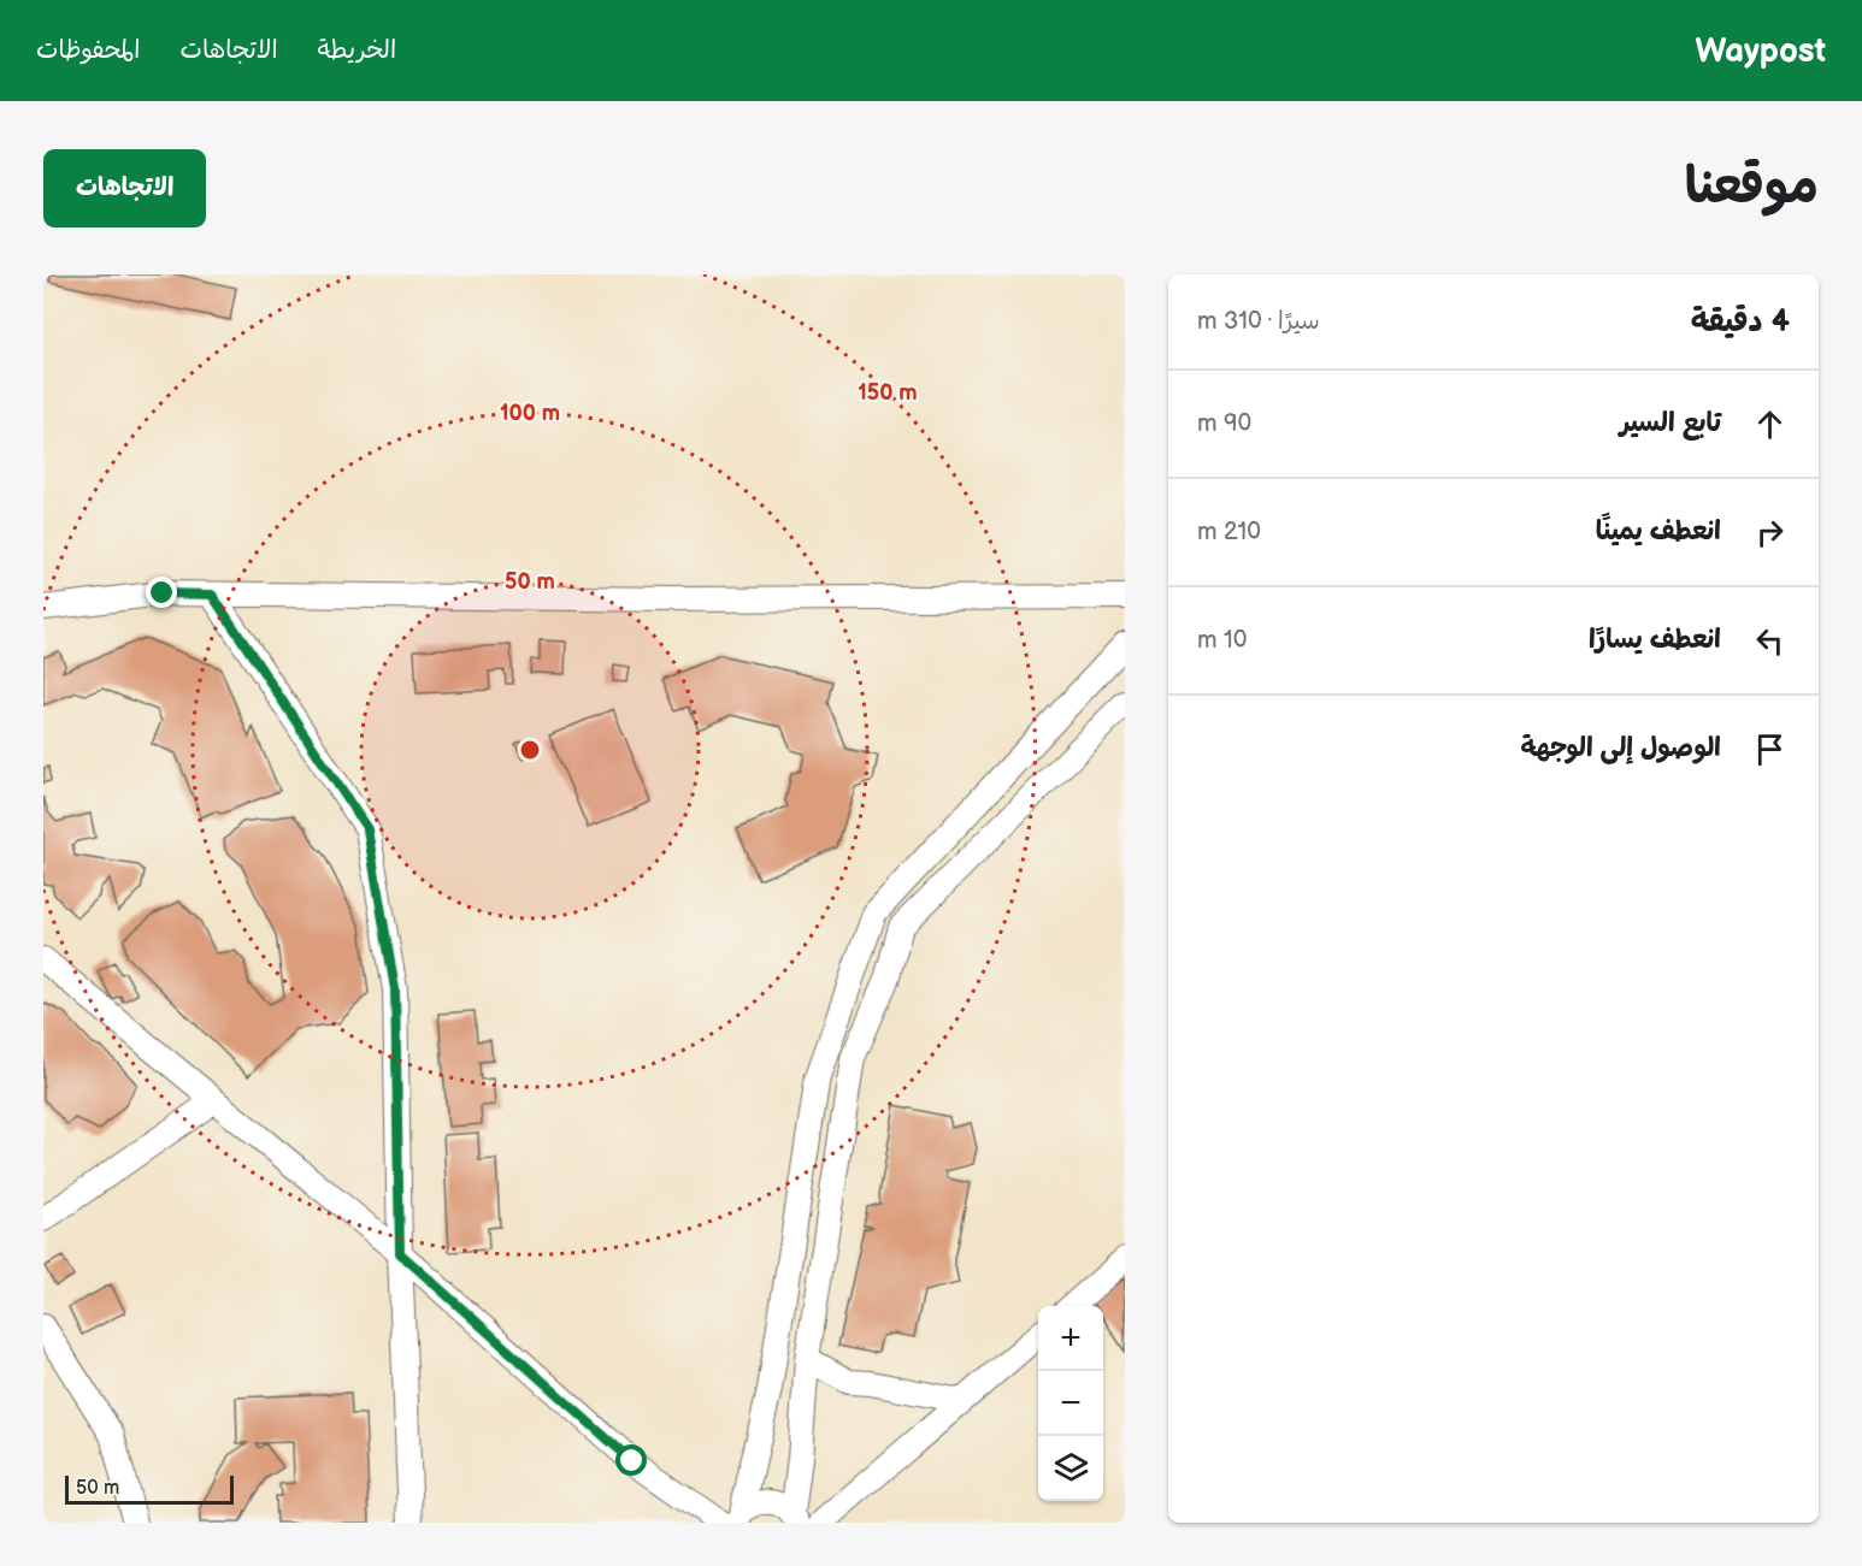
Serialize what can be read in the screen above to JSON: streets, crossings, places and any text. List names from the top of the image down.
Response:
{
  "scale_bar": "50 m",
  "page": {
    "header": "Waypost",
    "nav": ["الخريطة", "الاتجاهات", "المحفوظات"],
    "title": "موقعنا",
    "buttons": "الاتجاهات",
    "heading": ["4 دقيقة", "سيرًا · 310 m"],
    "list": [
      ["تابع السير", "90 m"],
      ["انعطف يمينًا", "210 m"],
      ["انعطف يسارًا", "10 m"],
      "الوصول إلى الوجهة"
    ],
    "map_buttons": ["+", "−"],
    "scale": "50 m"
  },
  "rings": ["150 m", "100 m", "50 m"]
}
